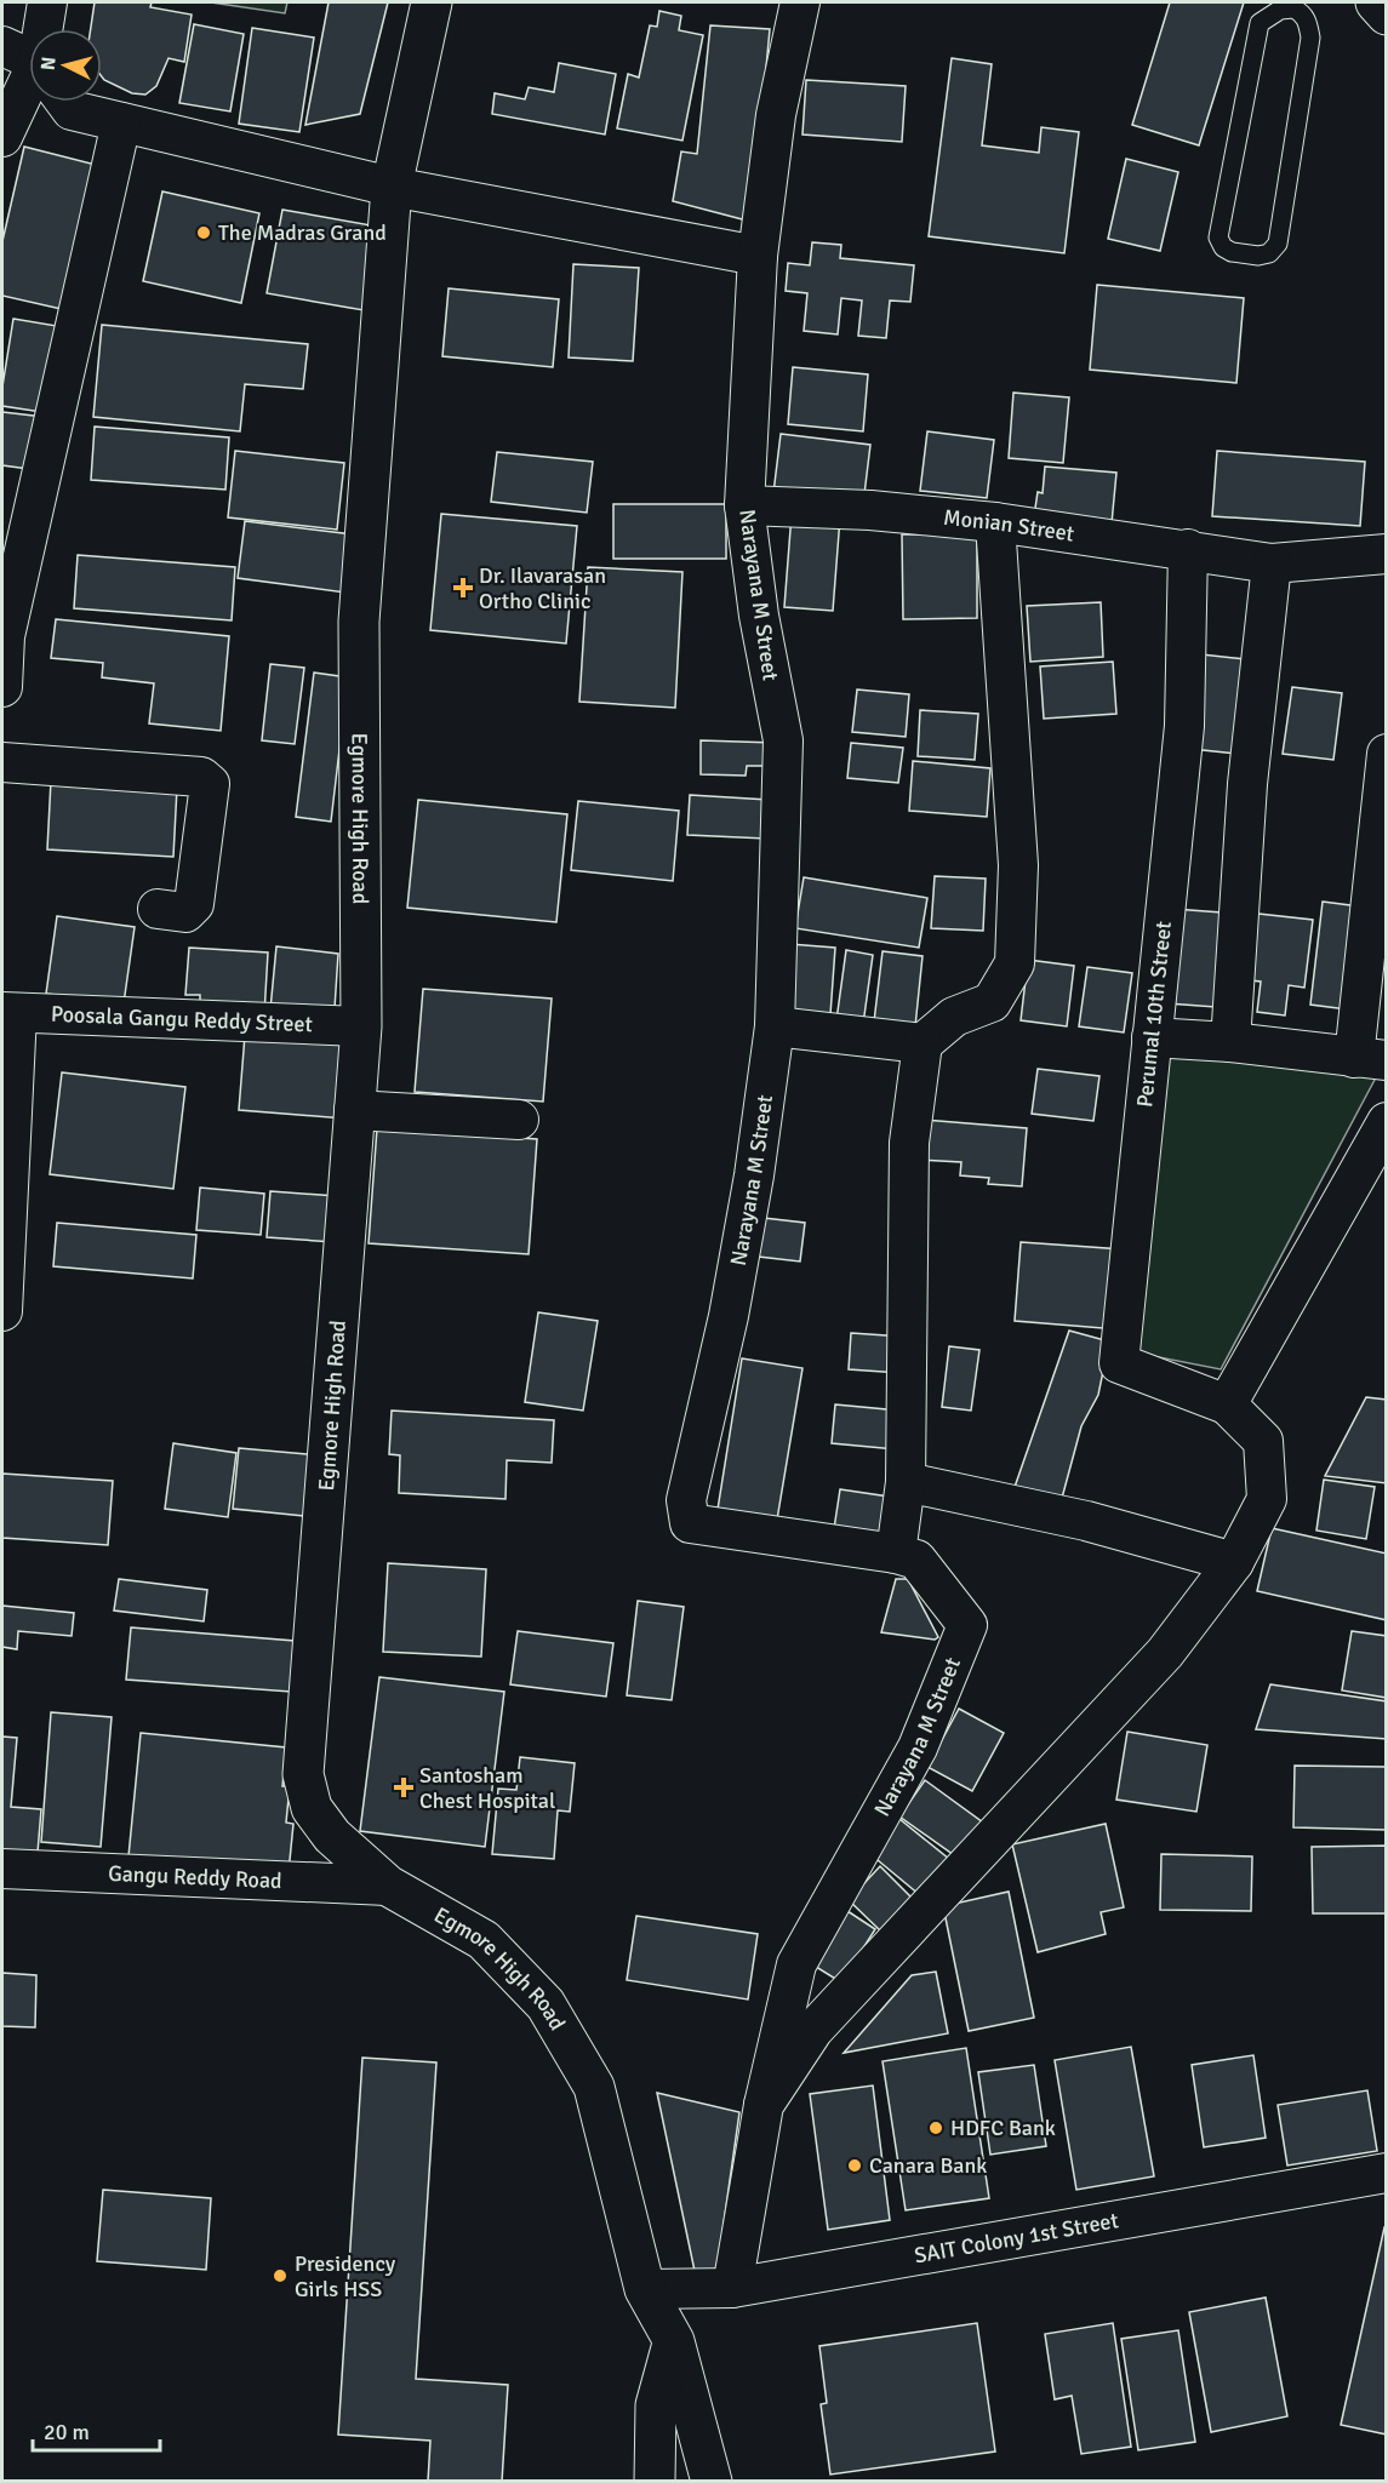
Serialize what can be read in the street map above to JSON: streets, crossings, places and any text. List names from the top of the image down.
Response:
{
  "streets": {
    "main road": ["Egmore High Road"],
    "street": [
      "Monian Street",
      "Narayana M Street",
      "Perumal 10th Street",
      "Poosala Gangu Reddy Street",
      "Gangu Reddy Road",
      "SAIT Colony 1st Street"
    ]
  },
  "crossings": [
    ["Monian Street", "Narayana M Street"],
    ["Monian Street", "Perumal 10th Street"],
    ["Egmore High Road", "Poosala Gangu Reddy Street"],
    ["Egmore High Road", "Gangu Reddy Road"],
    ["Egmore High Road", "SAIT Colony 1st Street"]
  ],
  "places": {
    "other": [
      "The Madras Grand",
      "HDFC Bank",
      "Canara Bank",
      "Presidency Girls HSS"
    ],
    "health": ["Dr. Ilavarasan Ortho Clinic", "Santosham Chest Hospital"]
  },
  "scale_bar": "20 m",
  "north": "left"
}
